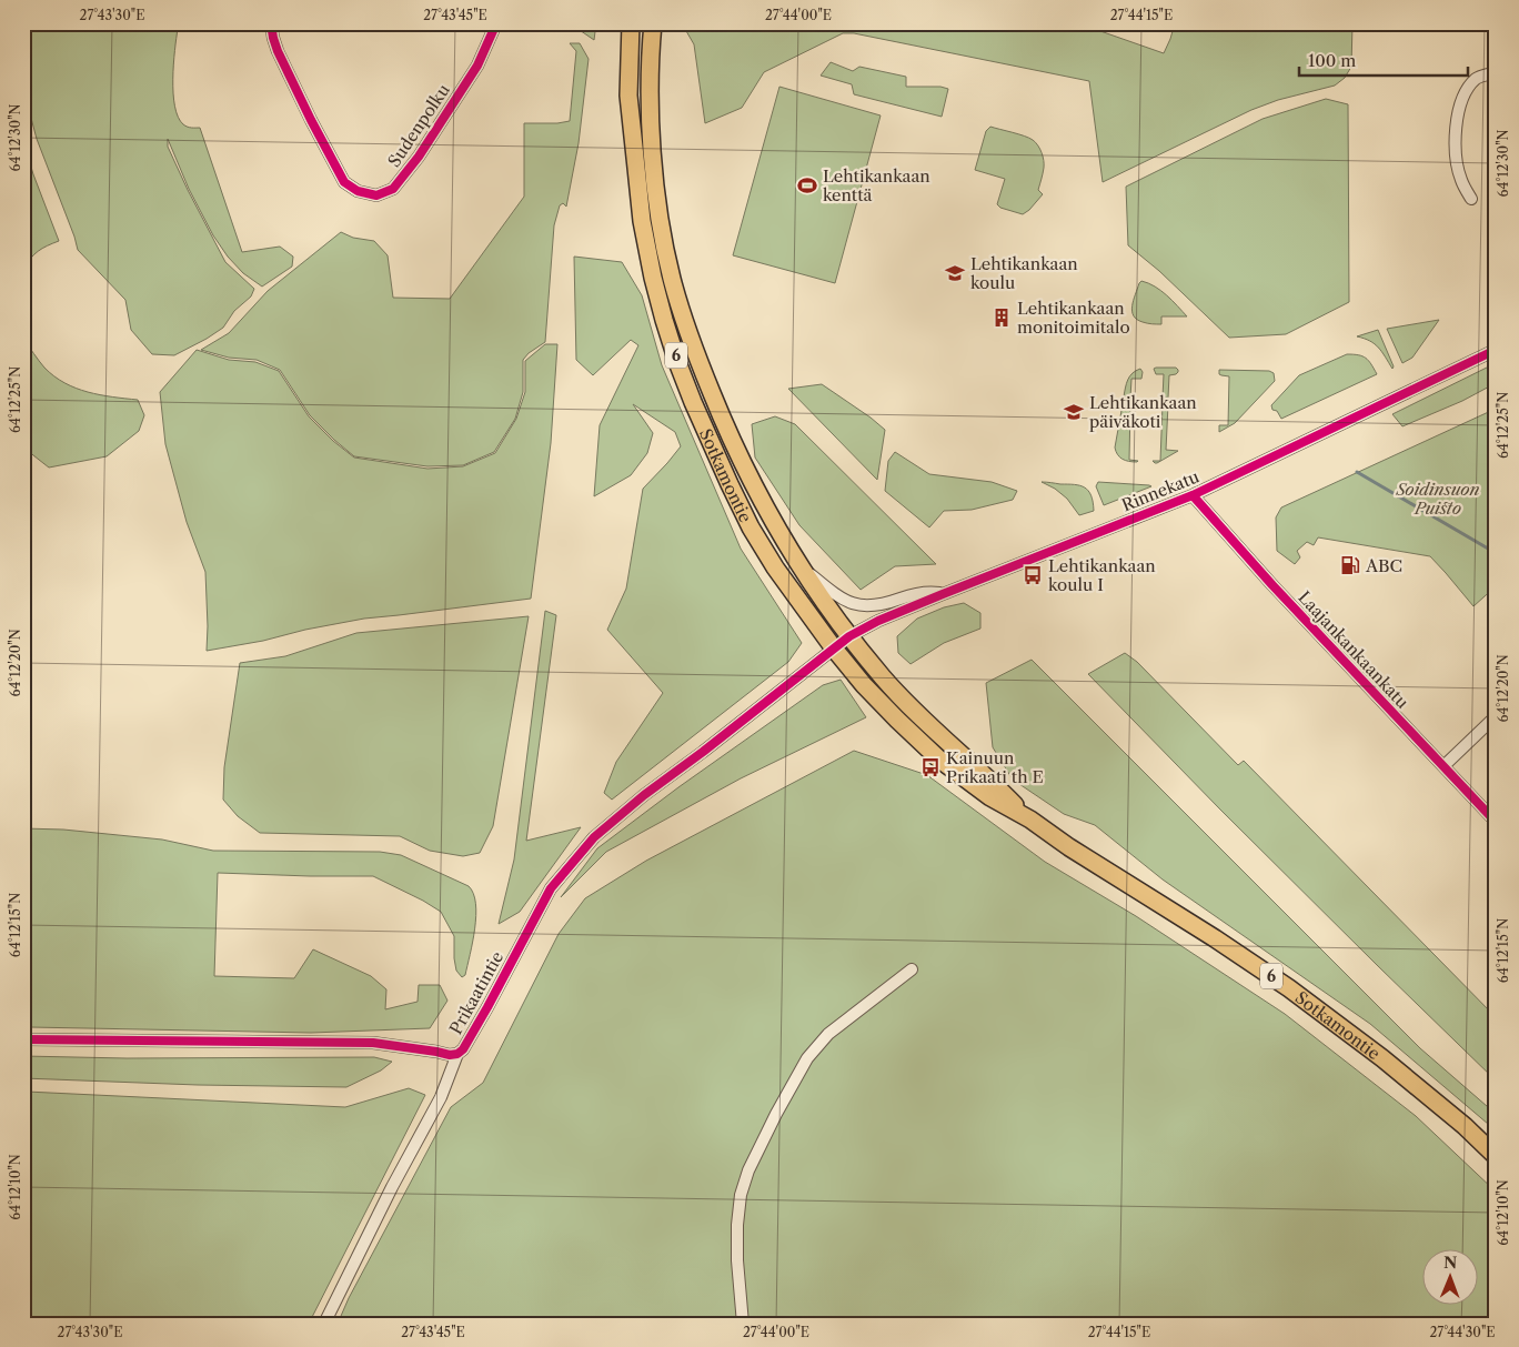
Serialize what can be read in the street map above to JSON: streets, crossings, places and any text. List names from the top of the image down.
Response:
{
  "streets": {
    "highway": ["6", "Sotkamontie"],
    "street": [
      "Sudenpolku",
      "Rinnekatu",
      "Laajankankaankatu",
      "Prikaatintie"
    ]
  },
  "crossings": [
    ["Sotkamontie", "Rinnekatu"],
    ["Sotkamontie", "Prikaatintie"],
    ["Rinnekatu", "Laajankankaankatu"],
    ["Rinnekatu", "Prikaatintie"]
  ],
  "parks": ["Soidinsuon Puisto"],
  "places": {
    "sports": ["Lehtikankaan kenttä"],
    "school or university": ["Lehtikankaan koulu", "Lehtikankaan päiväkoti"],
    "building": ["Lehtikankaan monitoimitalo"],
    "fuel station": ["ABC"],
    "bus stop": ["Lehtikankaan koulu I", "Kainuun Prikaati th E"]
  },
  "scale_bar": "100 m",
  "north": "top",
  "coordinates": [
    "27°43'30\"E",
    "27°43'45\"E",
    "27°44'00\"E",
    "27°44'15\"E",
    "64°12'30\"N",
    "64°12'25\"N",
    "64°12'20\"N",
    "64°12'15\"N",
    "64°12'10\"N",
    "27°44'30\"E"
  ]
}
